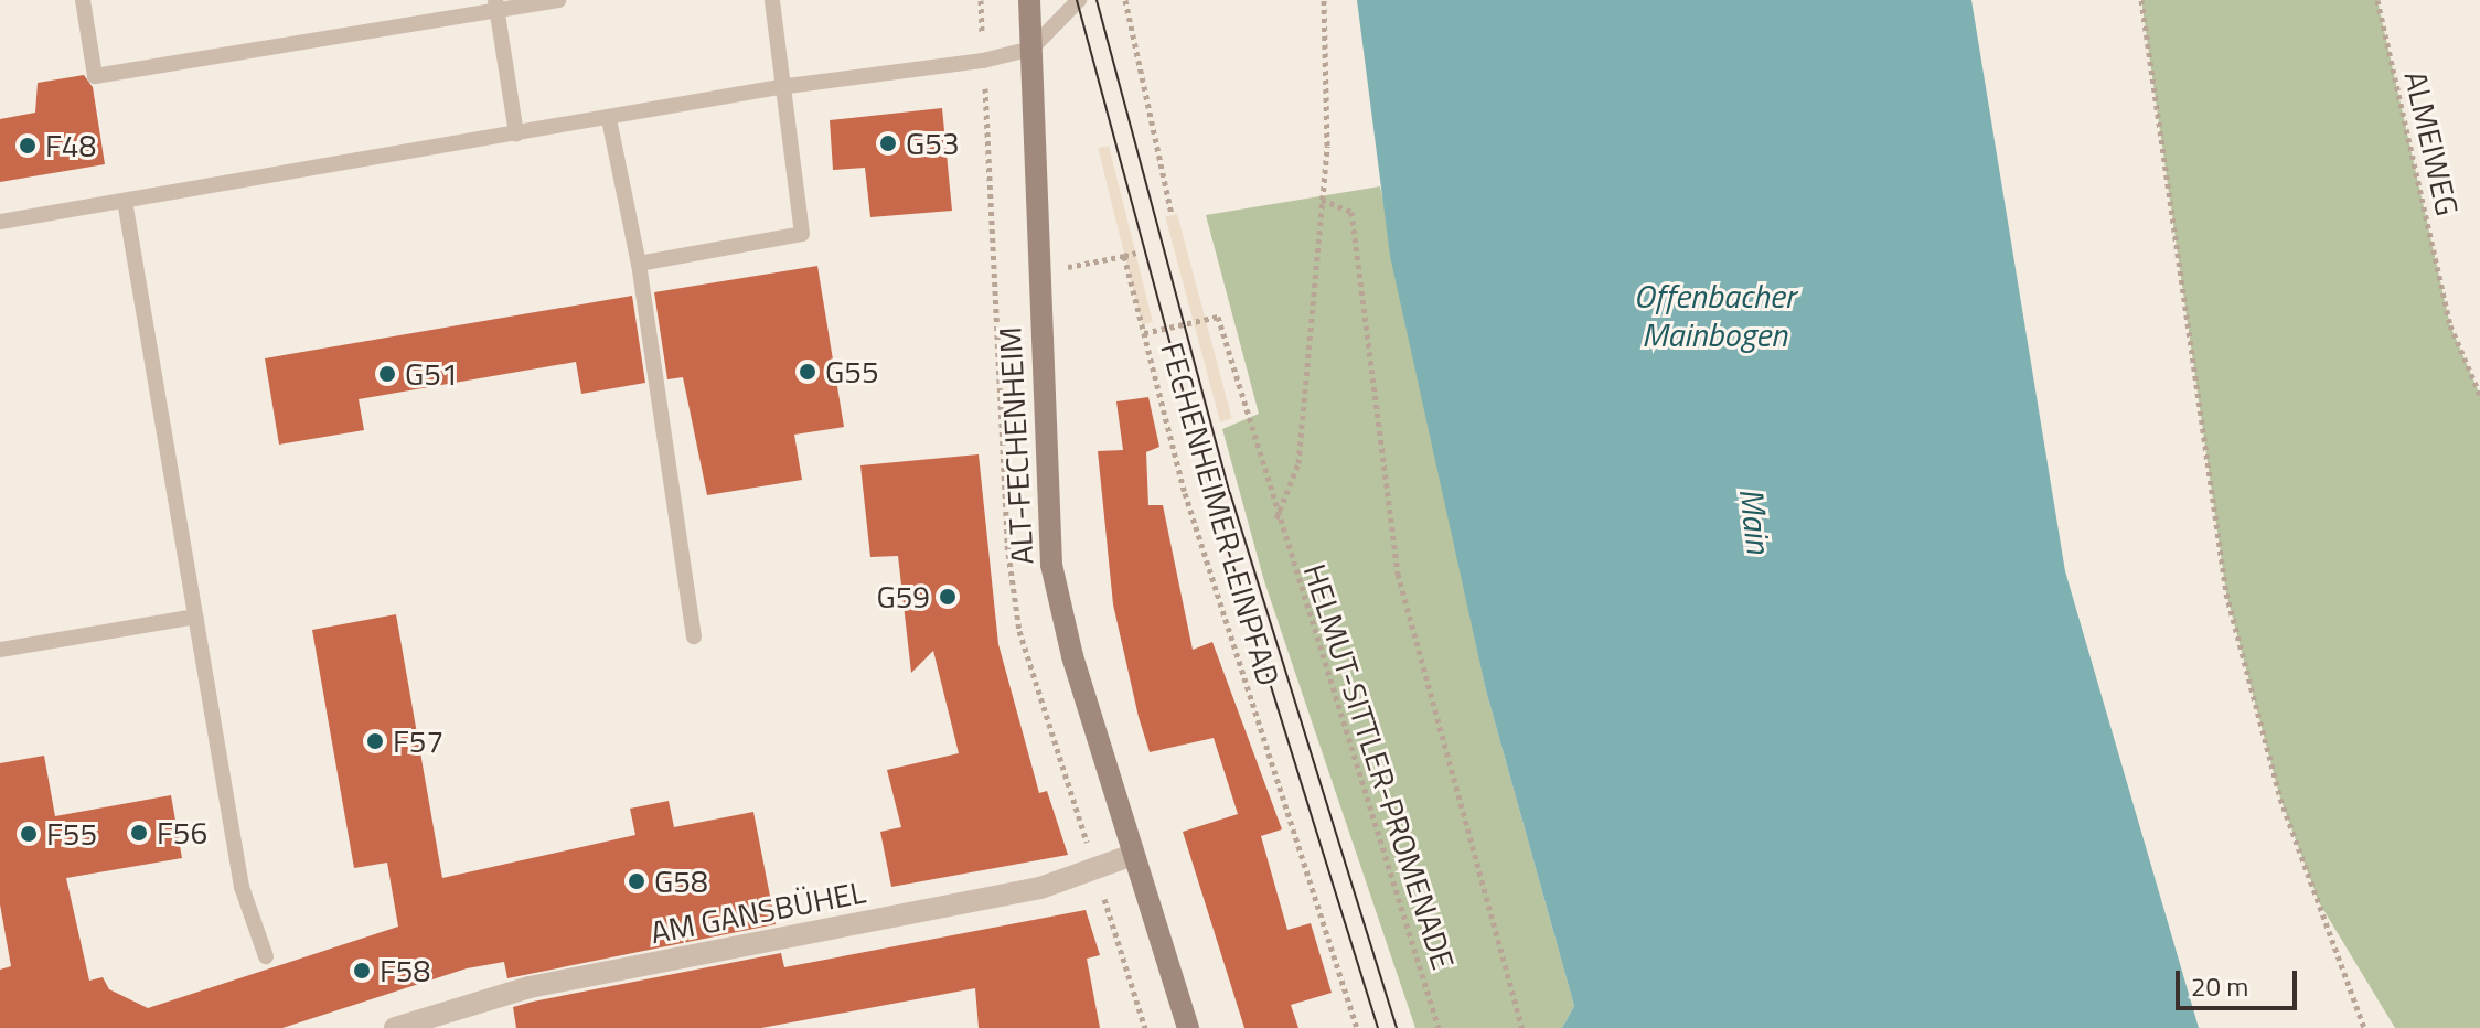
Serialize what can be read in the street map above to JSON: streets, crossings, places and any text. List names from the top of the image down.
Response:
{
  "streets": {
    "street": ["ALT-FECHENHEIM", "AM GANSBÜHEL"],
    "path": ["ALMEIWEG", "FECHENHEIMER LEINPFAD", "HELMUT-SITTLER-PROMENADE"]
  },
  "crossings": [
    ["ALT-FECHENHEIM", "AM GANSBÜHEL"],
    ["FECHENHEIMER LEINPFAD", "HELMUT-SITTLER-PROMENADE"]
  ],
  "water": ["Offenbacher Mainbogen", "Main"],
  "places": [
    "G53",
    "F48",
    "G55",
    "G51",
    "G59",
    "F57",
    "F56",
    "F55",
    "G58",
    "F58"
  ],
  "scale_bar": "20 m"
}
